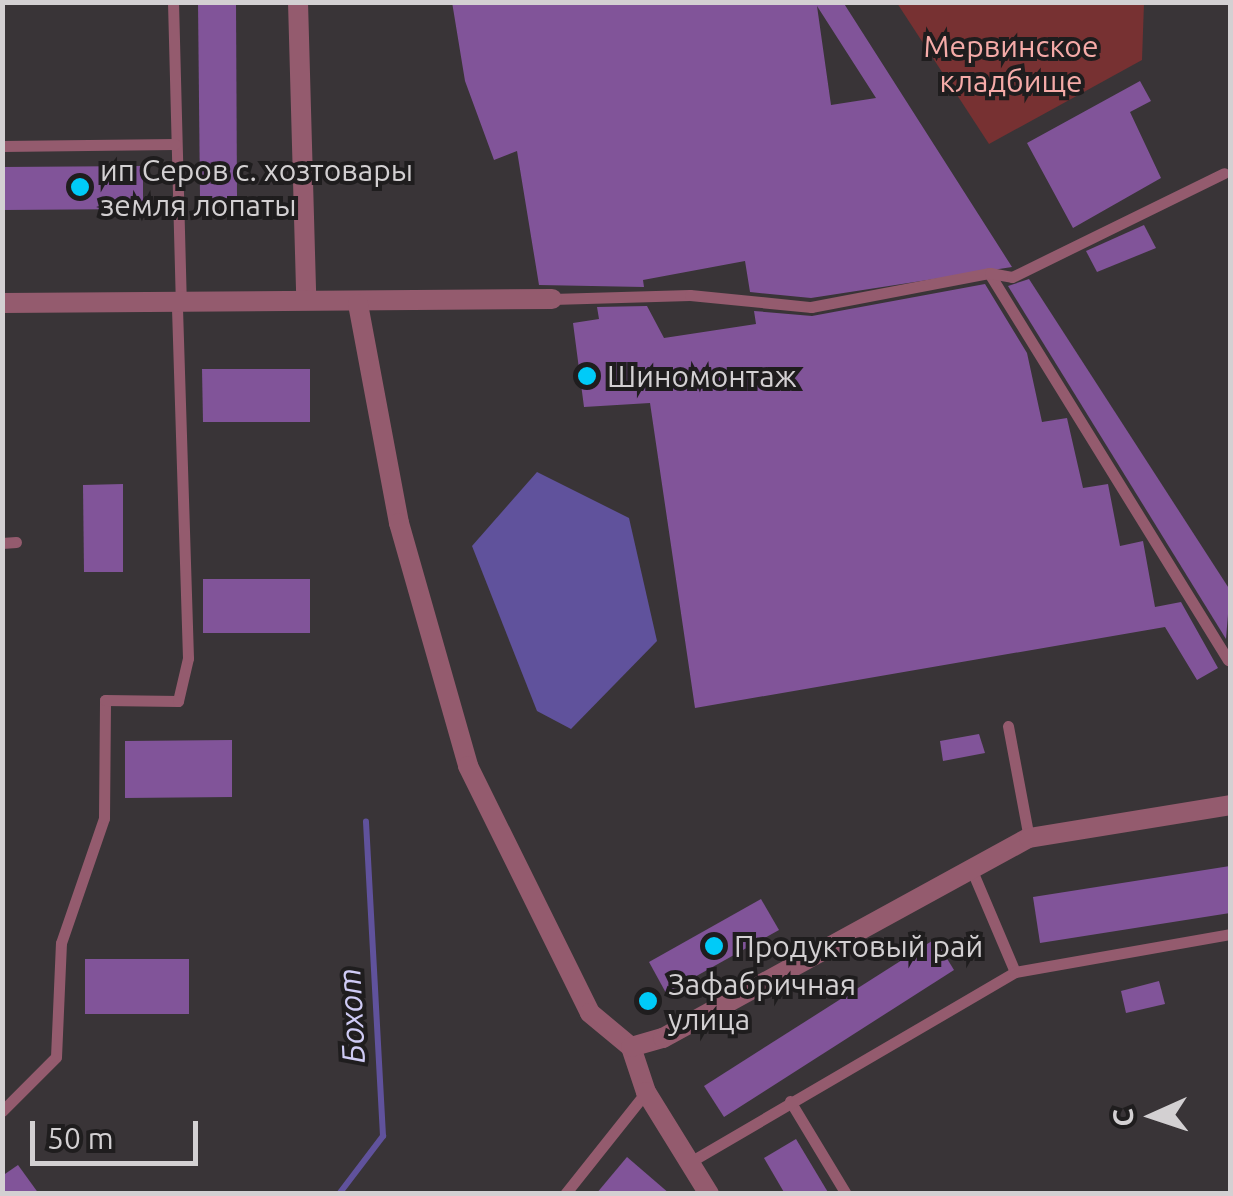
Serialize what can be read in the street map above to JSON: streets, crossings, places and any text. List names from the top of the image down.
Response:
{
  "water": ["Бохот"],
  "parks": ["Мервинское кладбище"],
  "places": [
    "ип Серов с. хозтовары земля лопаты",
    "Шиномонтаж",
    "Продуктовый рай",
    "Зафабричная улица"
  ],
  "scale_bar": "50 m",
  "north": "left"
}
